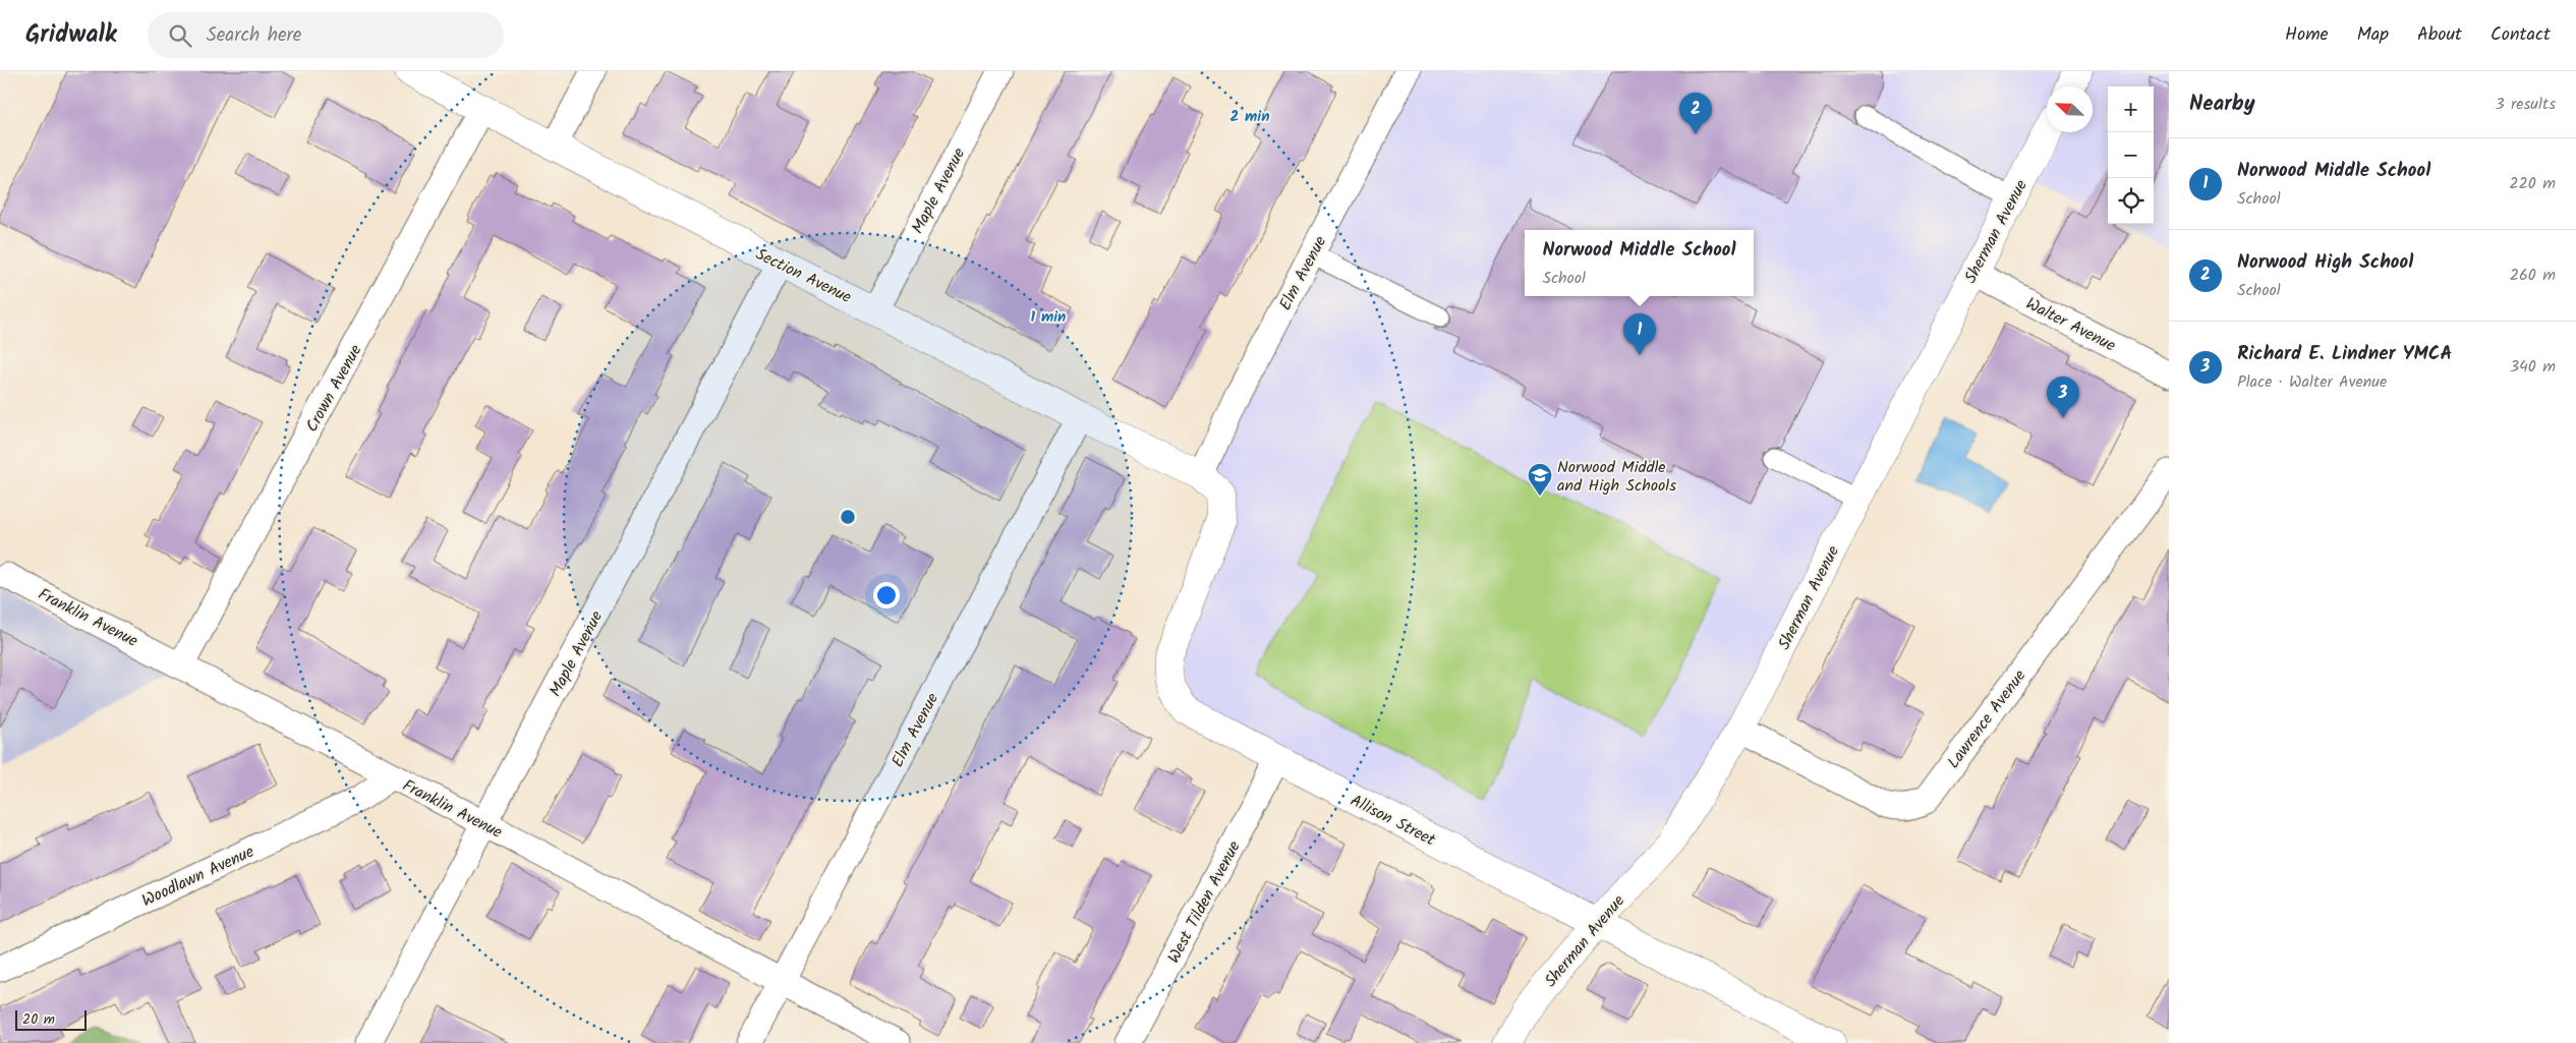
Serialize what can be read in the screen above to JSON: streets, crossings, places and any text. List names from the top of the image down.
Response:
{
  "streets": {
    "street": [
      "Maple Avenue",
      "Sherman Avenue",
      "Elm Avenue",
      "Section Avenue",
      "Walter Avenue",
      "Crown Avenue",
      "Franklin Avenue",
      "Lawrence Avenue",
      "Allison Street",
      "Woodlawn Avenue",
      "West Tilden Avenue"
    ]
  },
  "crossings": [
    ["Maple Avenue", "Section Avenue"],
    ["Maple Avenue", "Franklin Avenue"],
    ["Sherman Avenue", "Walter Avenue"],
    ["Sherman Avenue", "Lawrence Avenue"],
    ["Sherman Avenue", "Allison Street"],
    ["Elm Avenue", "Section Avenue"],
    ["Elm Avenue", "Franklin Avenue"],
    ["Elm Avenue", "Allison Street"],
    ["Section Avenue", "Crown Avenue"],
    ["Section Avenue", "Allison Street"],
    ["Crown Avenue", "Franklin Avenue"],
    ["Franklin Avenue", "Woodlawn Avenue"],
    ["Allison Street", "West Tilden Avenue"]
  ],
  "places": {
    "school or university": ["Norwood Middle and High Schools"]
  },
  "scale_bar": "20 m",
  "north": "top left",
  "page": {
    "header": "Gridwalk",
    "search": "Search here",
    "nav": [
      "Home",
      "Map",
      "About",
      "Contact"
    ],
    "heading": ["Nearby", "3 results"],
    "map_buttons": ["+", "−"],
    "pins": ["2", "1", "3"],
    "list": [
      {
        "mark": "1",
        "name": "Norwood Middle School",
        "note": "School",
        "value": "220 m"
      },
      {
        "mark": "2",
        "name": "Norwood High School",
        "note": "School",
        "value": "260 m"
      },
      {
        "mark": "3",
        "name": "Richard E. Lindner YMCA",
        "note": "Place · Walter Avenue",
        "value": "340 m"
      }
    ],
    "popup": ["Norwood Middle School", "School"],
    "scale": "20 m"
  },
  "rings": ["2 min", "1 min"]
}
